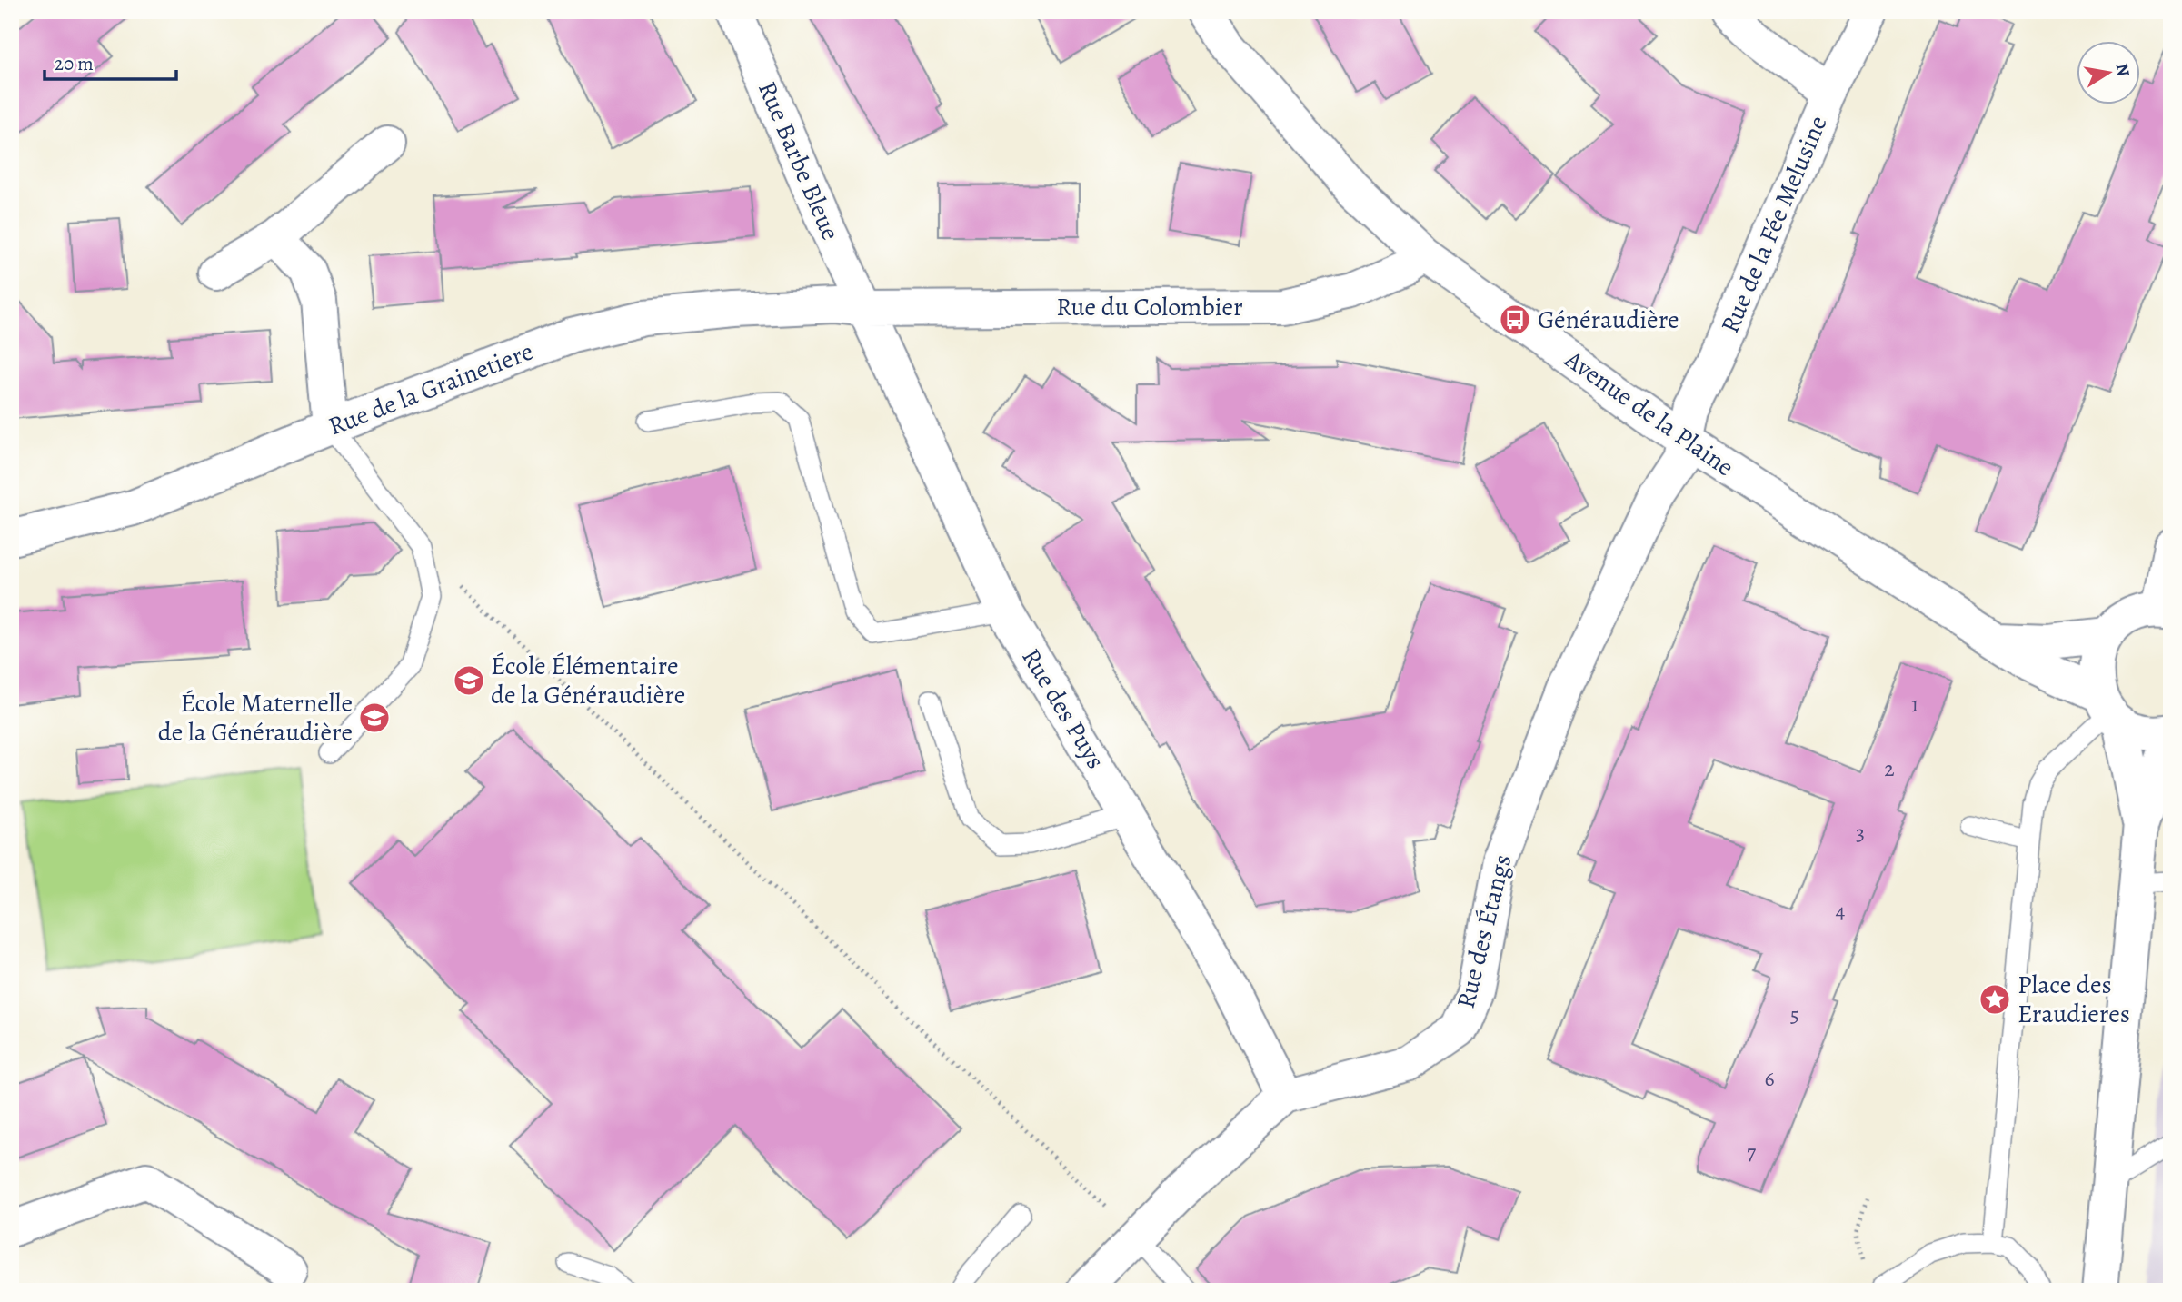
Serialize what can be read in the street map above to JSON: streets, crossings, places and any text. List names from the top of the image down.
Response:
{
  "streets": {
    "street": [
      "Rue Barbe Bleue",
      "Rue de la Fée Melusine",
      "Rue du Colombier",
      "Rue de la Grainetiere",
      "Avenue de la Plaine",
      "Rue des Puys",
      "Rue des Étangs"
    ]
  },
  "crossings": [
    ["Rue Barbe Bleue", "Rue du Colombier"],
    ["Rue Barbe Bleue", "Rue de la Grainetiere"],
    ["Rue Barbe Bleue", "Rue des Puys"],
    ["Rue de la Fée Melusine", "Avenue de la Plaine"],
    ["Rue de la Fée Melusine", "Rue des Étangs"],
    ["Rue du Colombier", "Rue de la Grainetiere"],
    ["Rue du Colombier", "Avenue de la Plaine"],
    ["Rue du Colombier", "Rue des Puys"],
    ["Rue de la Grainetiere", "Rue des Puys"],
    ["Avenue de la Plaine", "Rue des Étangs"],
    ["Rue des Puys", "Rue des Étangs"]
  ],
  "places": {
    "bus stop": ["Généraudière"],
    "school or university": ["École Élémentaire de la Généraudière", "École Maternelle de la Généraudière"],
    "place": ["Place des Eraudieres"]
  },
  "house_numbers": [
    "1",
    "2",
    "3",
    "4",
    "5",
    "6",
    "7"
  ],
  "scale_bar": "20 m",
  "north": "right"
}
